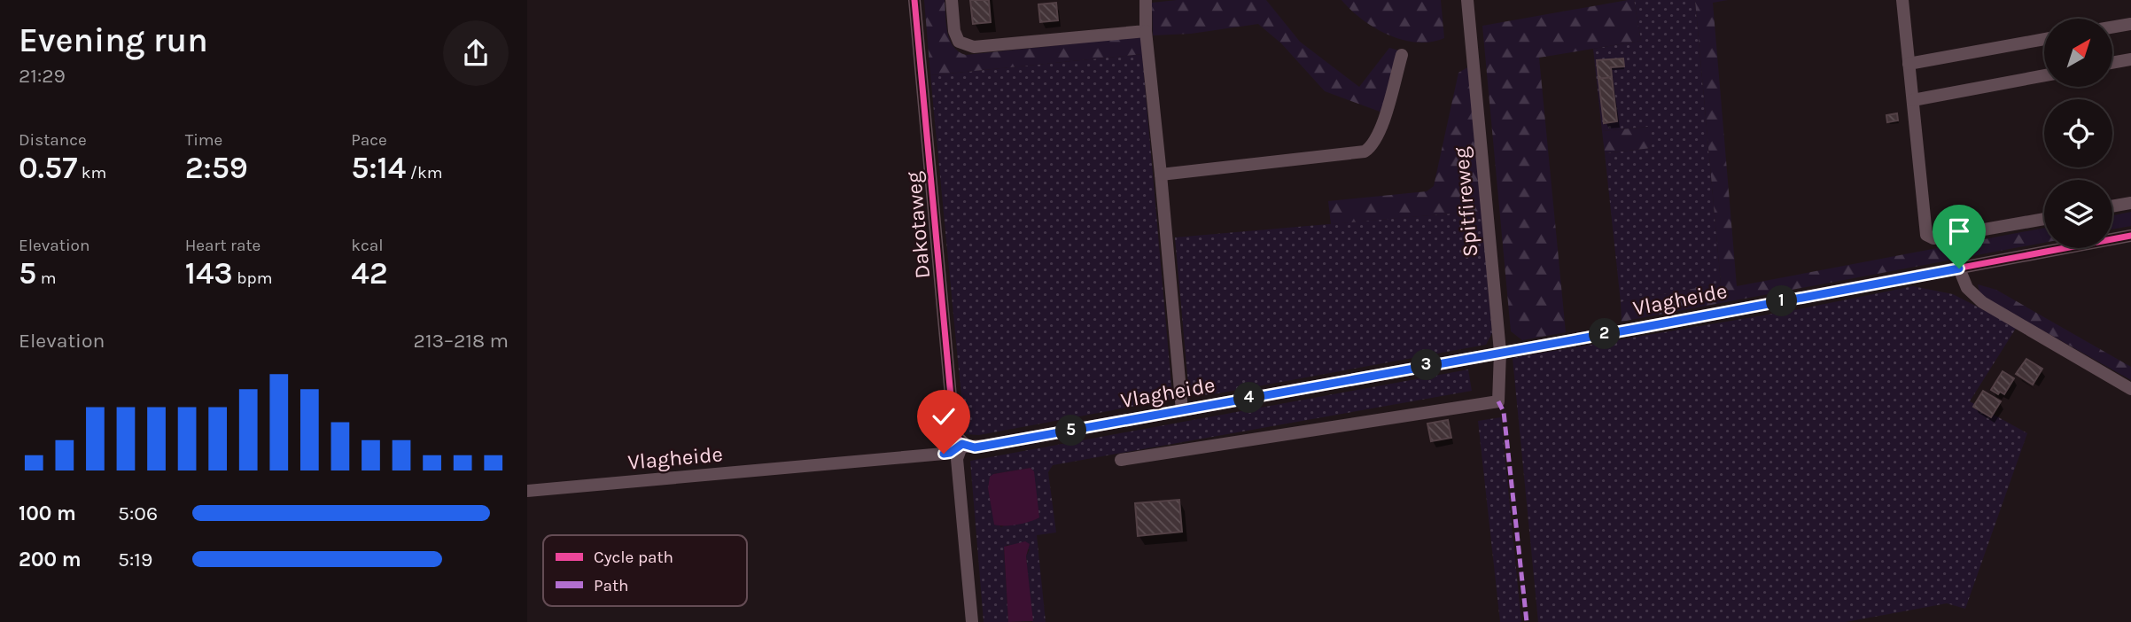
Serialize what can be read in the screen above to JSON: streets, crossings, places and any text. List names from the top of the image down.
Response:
{
  "streets": {
    "street": ["Spitfireweg", "Dakotaweg", "Vlagheide"]
  },
  "crossings": [
    ["Spitfireweg", "Vlagheide"],
    ["Dakotaweg", "Vlagheide"]
  ],
  "legend": ["Cycle path", "Path"],
  "north": "top right",
  "page": {
    "heading": ["Evening run", "21:29"],
    "stats": [
      ["Distance", "0.57 km"],
      ["Time", "2:59"],
      ["Pace", "5:14 /km"],
      ["Elevation", "5 m"],
      ["Heart rate", "143 bpm"],
      ["kcal", "42"]
    ],
    "pins": [
      "1",
      "2",
      "3",
      "4",
      "5"
    ],
    "chart": ["Elevation", "213–218 m"],
    "list": [
      {
        "name": "100 m",
        "note": "5:06"
      },
      {
        "name": "200 m",
        "note": "5:19"
      }
    ]
  }
}
